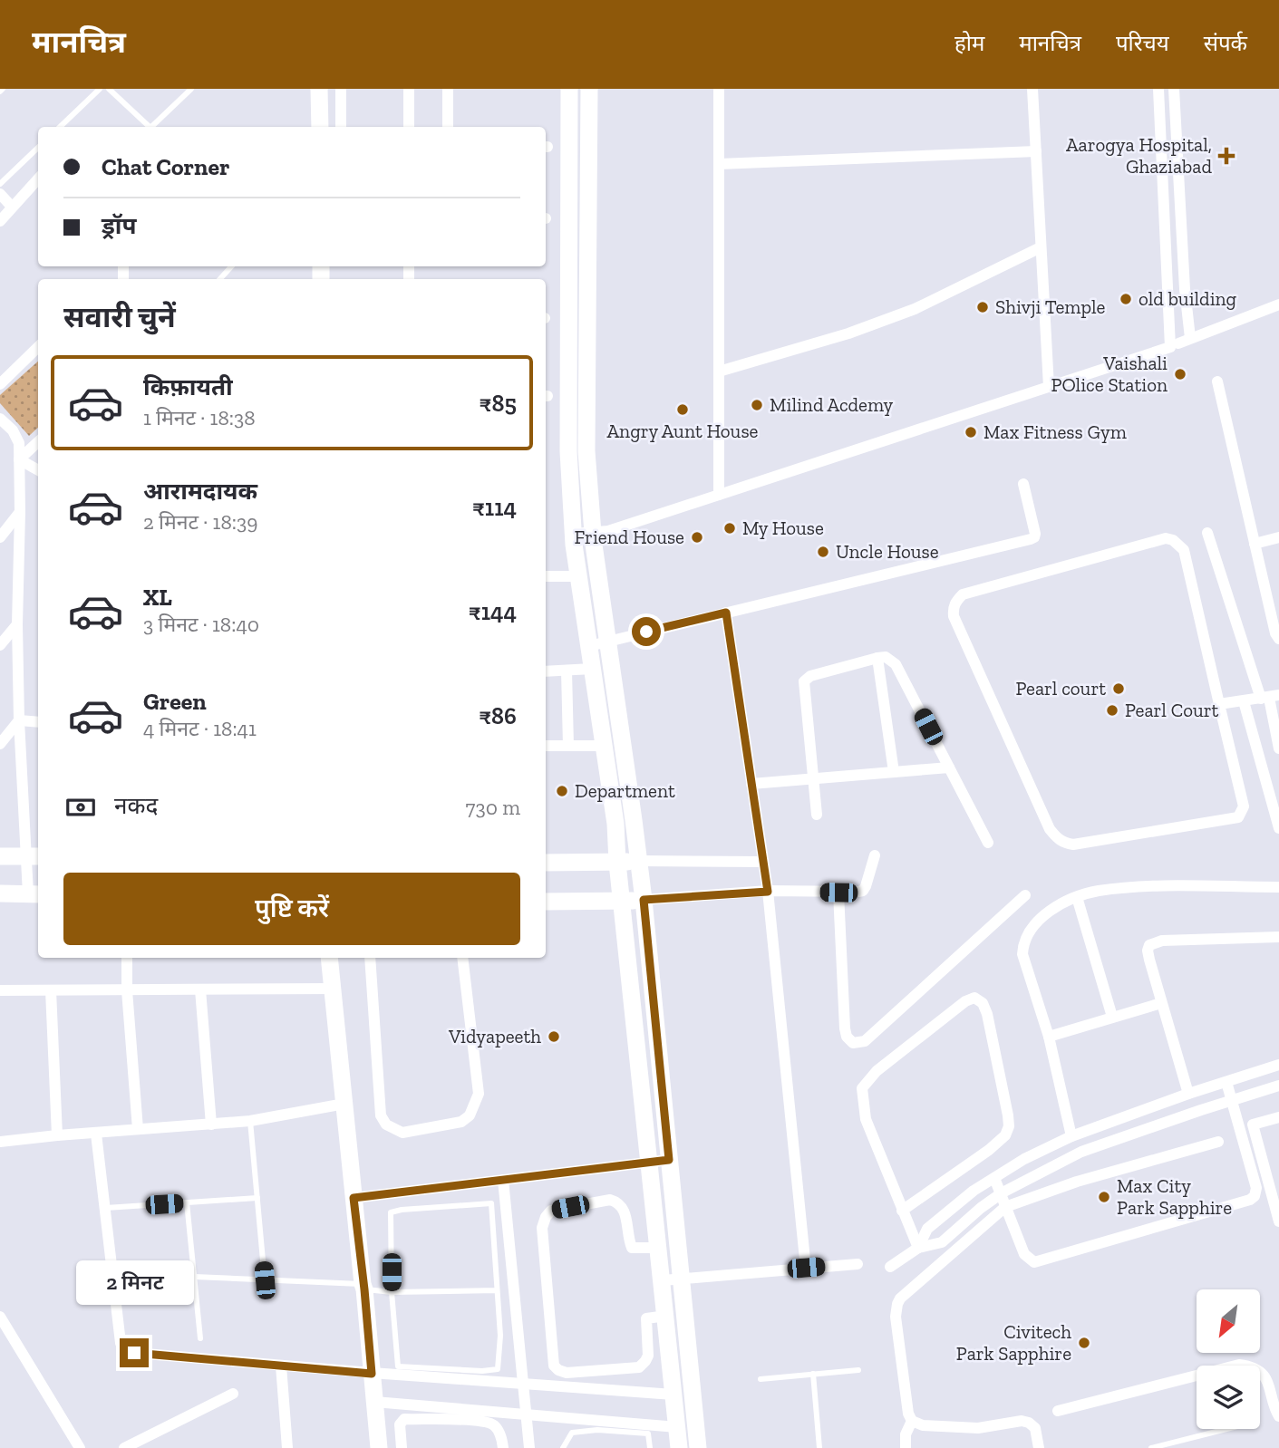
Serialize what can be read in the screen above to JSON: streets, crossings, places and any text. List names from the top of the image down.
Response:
{
  "places": {
    "health": ["Aarogya Hospital, Ghaziabad"],
    "other": [
      "old building",
      "Shivji Temple",
      "Vaishali POlice Station",
      "Milind Acdemy",
      "Angry Aunt House",
      "Max Fitness Gym",
      "My House",
      "Friend House",
      "Uncle House",
      "Pearl court",
      "Pearl Court",
      "Department",
      "Vidyapeeth",
      "Max City Park Sapphire",
      "Civitech Park Sapphire"
    ]
  },
  "north": "bottom left",
  "page": {
    "header": "मानचित्र",
    "nav": [
      "होम",
      "मानचित्र",
      "परिचय",
      "संपर्क"
    ],
    "banner": ["Chat Corner", "ड्रॉप"],
    "heading": "सवारी चुनें",
    "list": [
      {
        "name": "किफ़ायती",
        "note": "1 मिनट · 18:38",
        "value": "₹85"
      },
      {
        "name": "आरामदायक",
        "note": "2 मिनट · 18:39",
        "value": "₹114"
      },
      {
        "name": "XL",
        "note": "3 मिनट · 18:40",
        "value": "₹144"
      },
      {
        "name": "Green",
        "note": "4 मिनट · 18:41",
        "value": "₹86"
      }
    ],
    "pay": ["नकद", "730 m"],
    "buttons": "पुष्टि करें",
    "bubble": "2 मिनट"
  }
}
